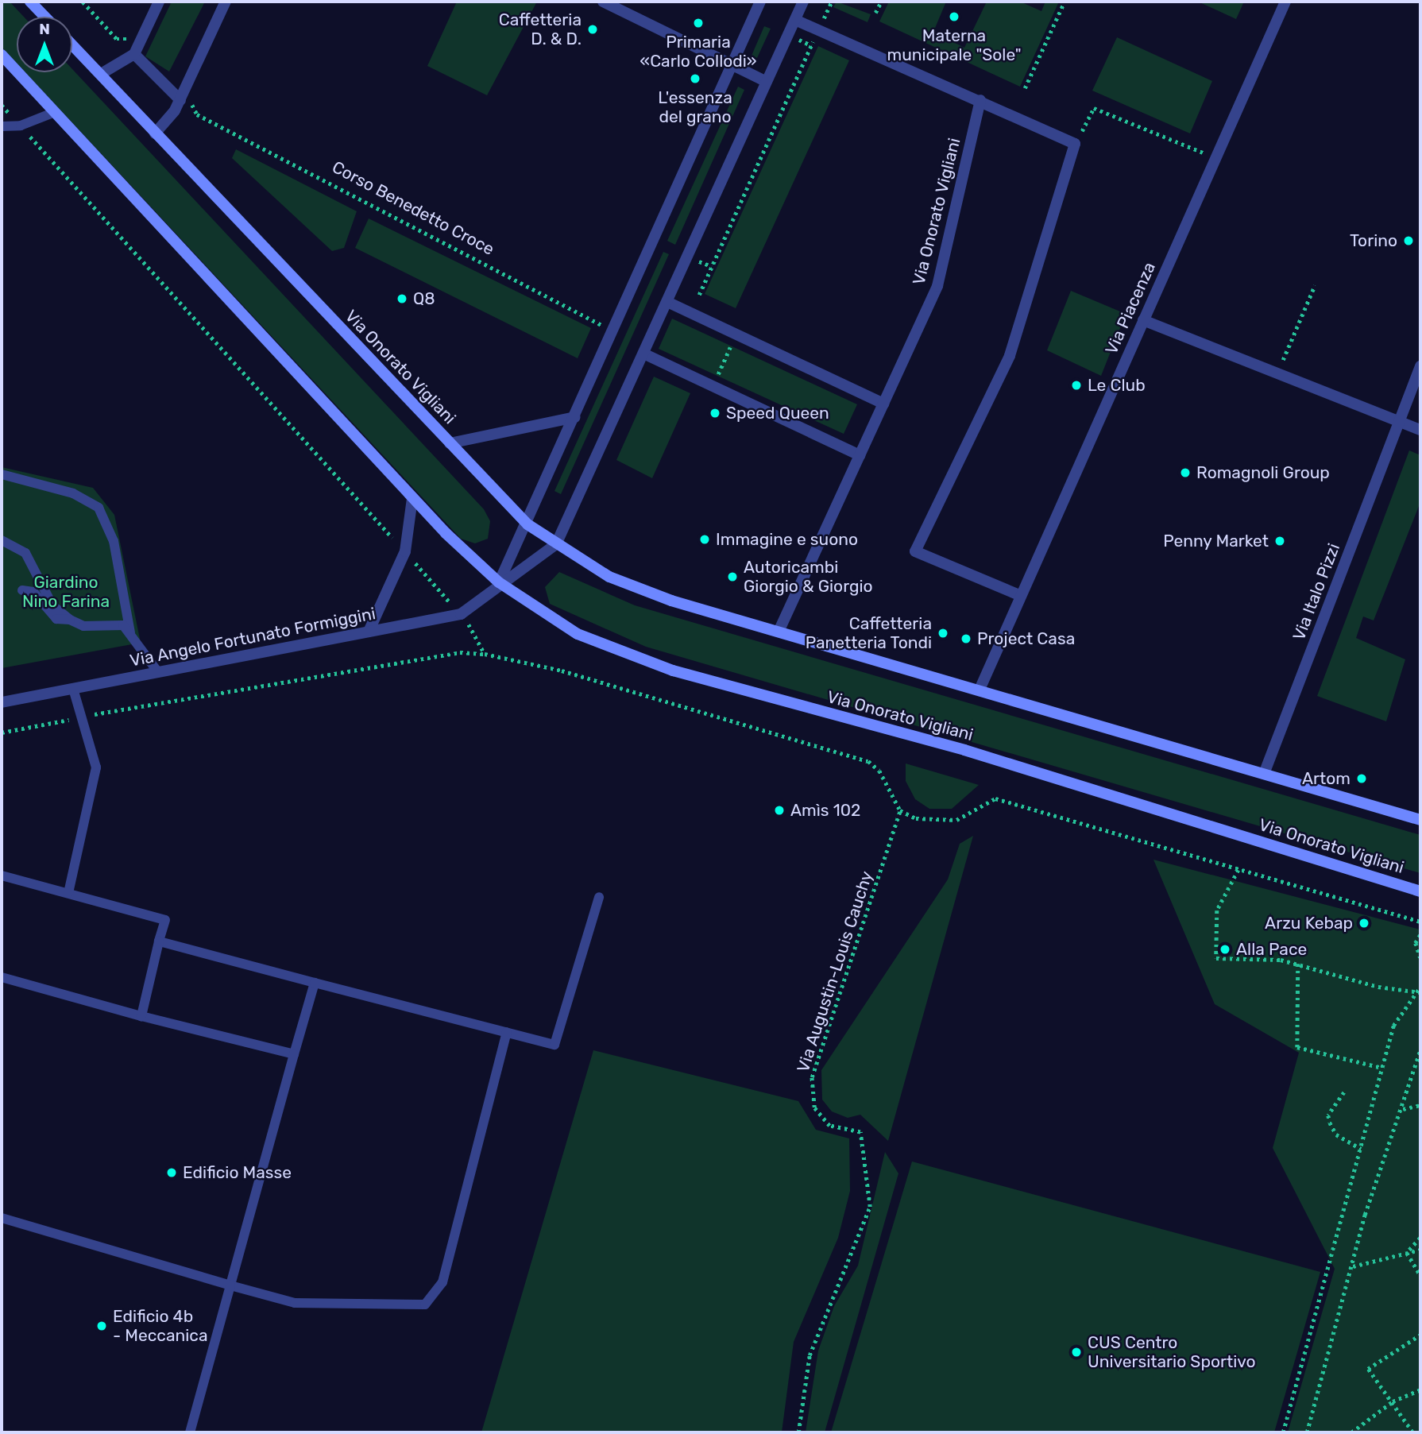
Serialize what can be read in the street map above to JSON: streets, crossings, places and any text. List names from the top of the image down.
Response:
{
  "streets": {
    "main road": ["Via Onorato Vigliani"],
    "street": ["Via Piacenza", "Via Italo Pizzi", "Via Angelo Fortunato Formiggini"],
    "path": ["Corso Benedetto Croce", "Via Augustin-Louis Cauchy"]
  },
  "crossings": [
    ["Via Onorato Vigliani", "Via Piacenza"],
    ["Via Onorato Vigliani", "Via Italo Pizzi"],
    ["Via Onorato Vigliani", "Via Angelo Fortunato Formiggini"]
  ],
  "parks": ["Giardino Nino Farina"],
  "places": [
    "Materna municipale \"Sole\"",
    "Primaria «Carlo Collodi»",
    "Caffetteria D. & D.",
    "L'essenza del grano",
    "Torino",
    "Q8",
    "Le Club",
    "Speed Queen",
    "Romagnoli Group",
    "Immagine e suono",
    "Penny Market",
    "Autoricambi Giorgio & Giorgio",
    "Caffetteria Panetteria Tondi",
    "Project Casa",
    "Artom",
    "Amìs 102",
    "Arzu Kebap",
    "Alla Pace",
    "Edificio Masse",
    "Edificio 4b - Meccanica",
    "CUS Centro Universitario Sportivo"
  ],
  "north": "top"
}
